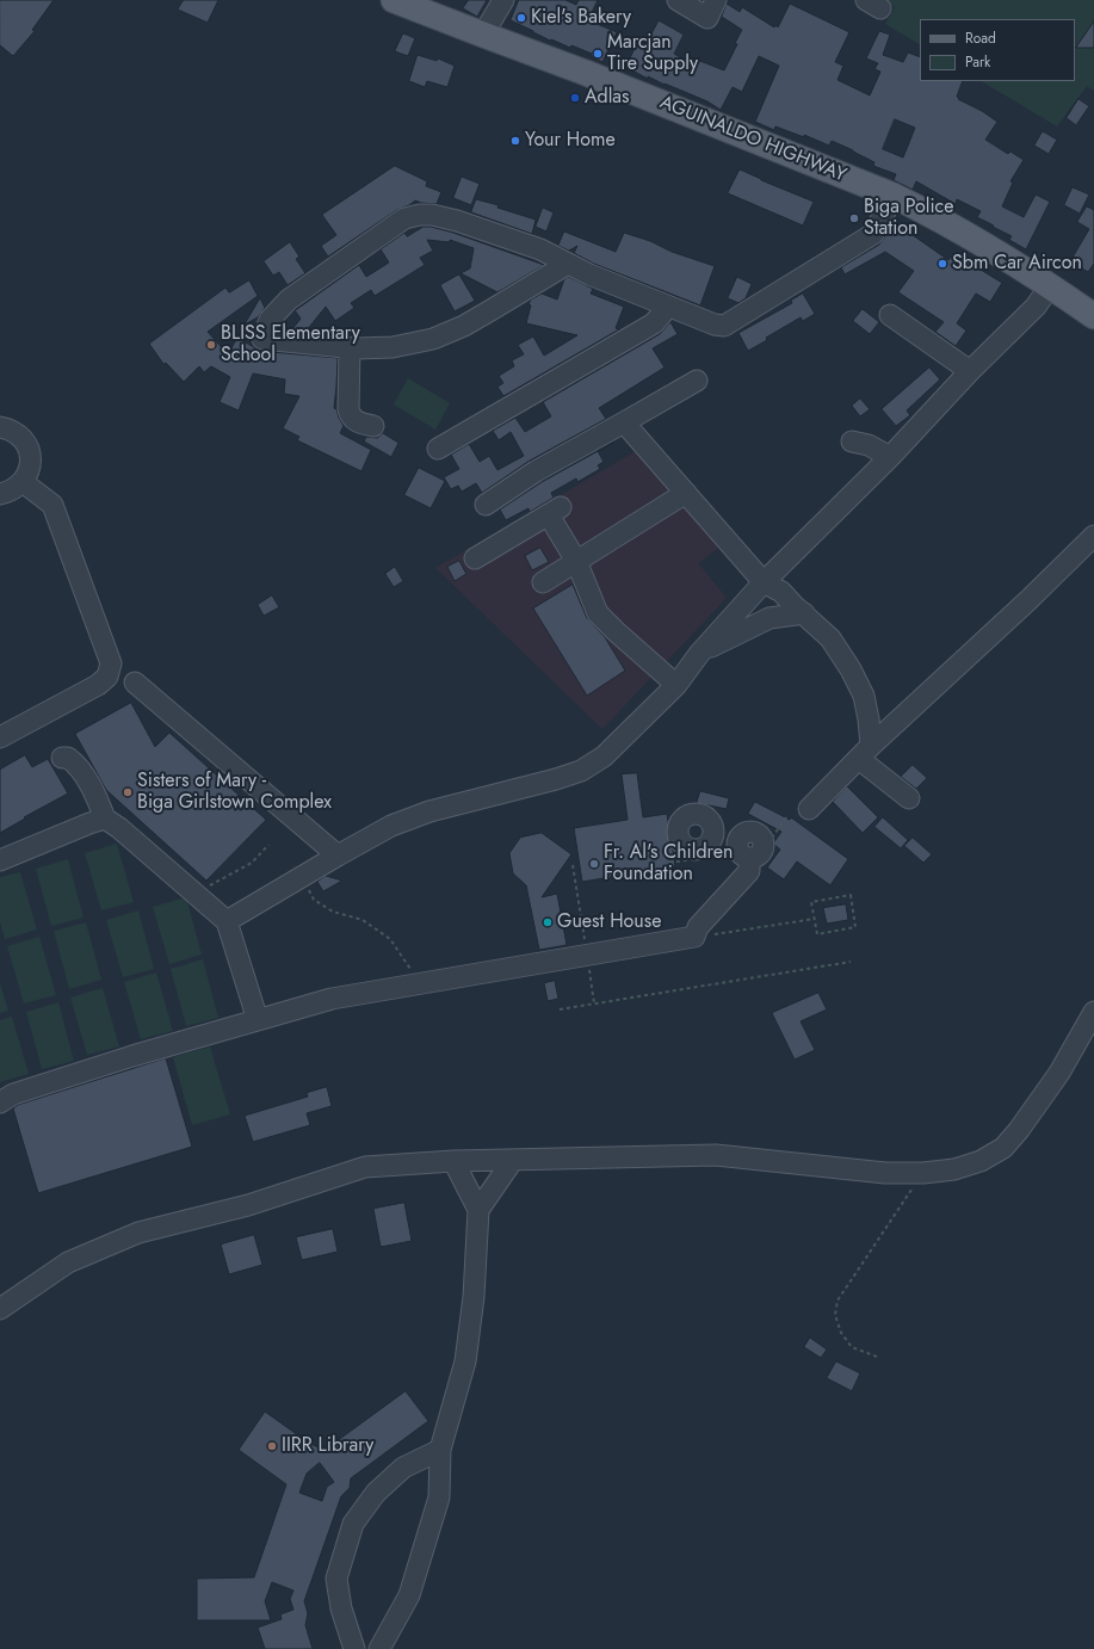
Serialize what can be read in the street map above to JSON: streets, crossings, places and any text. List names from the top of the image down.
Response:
{
  "streets": {
    "main road": ["AGUINALDO HIGHWAY"]
  },
  "places": [
    "Kiel's Bakery",
    "Marcjan Tire Supply",
    "Adlas",
    "Your Home",
    "Biga Police Station",
    "Sbm Car Aircon",
    "BLISS Elementary School",
    "Sisters of Mary - Biga Girlstown Complex",
    "Fr. Al's Children Foundation",
    "Guest House",
    "IIRR Library"
  ],
  "legend": ["Road", "Park"]
}
